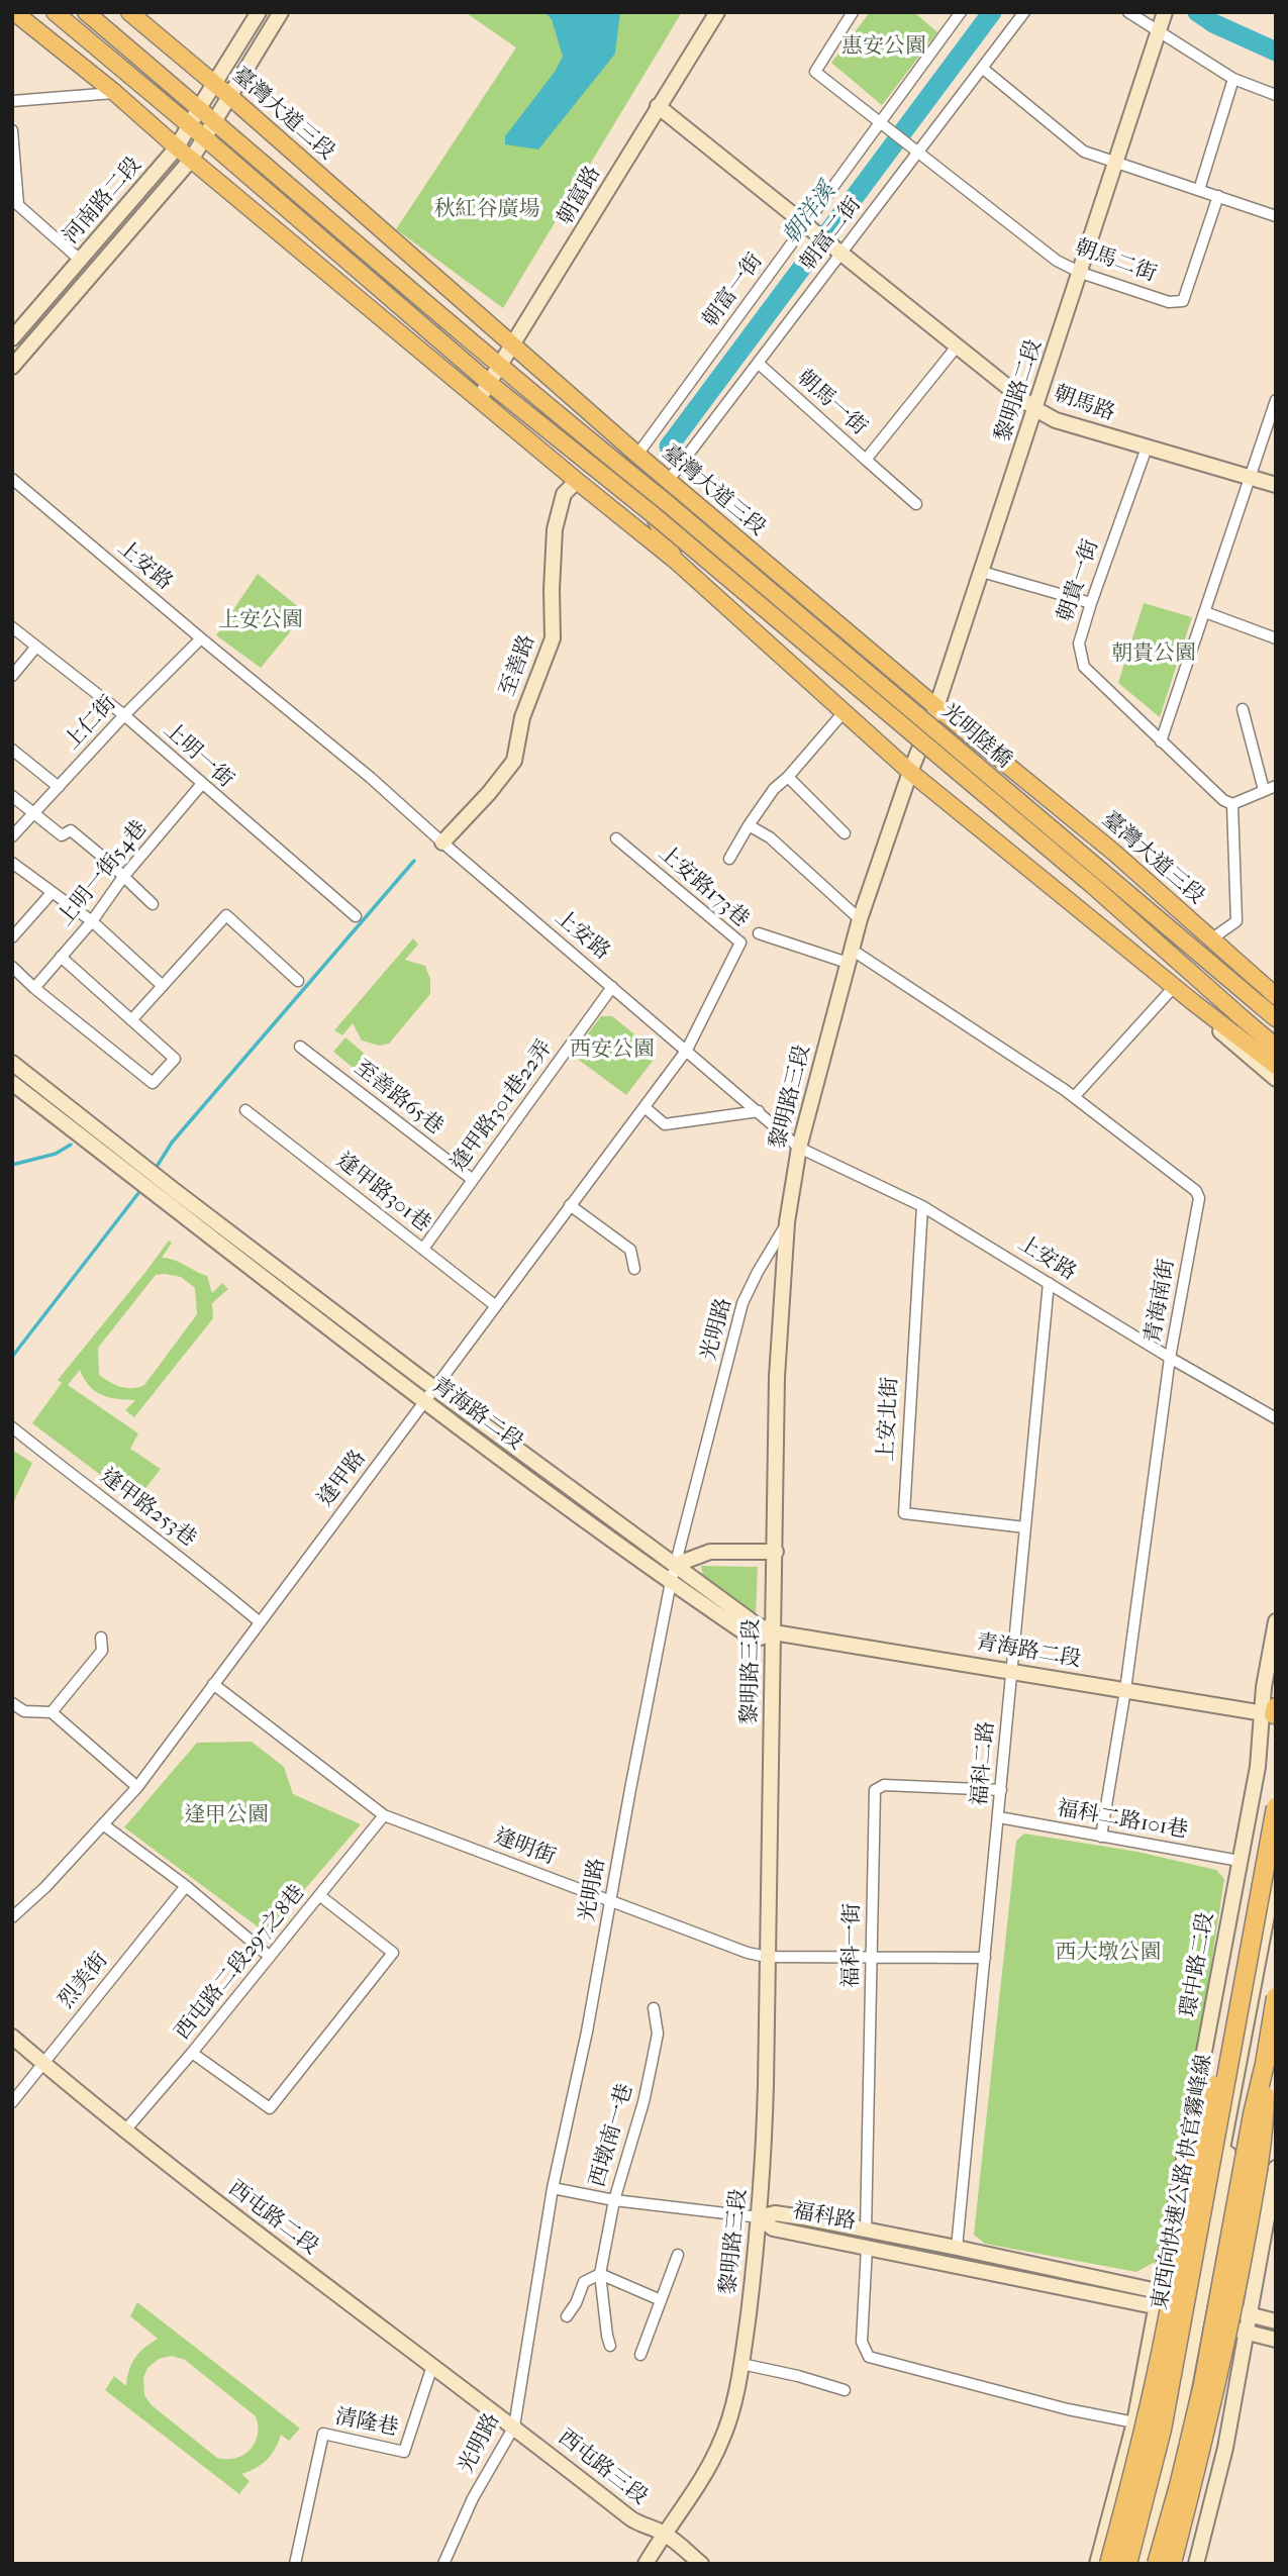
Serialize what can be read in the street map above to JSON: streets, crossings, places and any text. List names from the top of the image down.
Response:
{
  "streets": {
    "highway": ["東西向快速公路 快官霧峰線"],
    "main road": ["臺灣大道三段", "光明陸橋"],
    "street": [
      "朝富路",
      "河南路二段",
      "朝富二街",
      "朝馬二街",
      "朝富一街",
      "黎明路二段",
      "朝馬一街",
      "朝馬路",
      "上安路",
      "朝貴一街",
      "至善路",
      "上仁街",
      "上明一街",
      "上明一街54巷",
      "上安路173巷",
      "黎明路三段",
      "至善路65巷",
      "逢甲路301巷22弄",
      "逢甲路301巷",
      "青海南街",
      "光明路",
      "青海路二段",
      "上安北街",
      "逢甲路",
      "逢甲路253巷",
      "福科二路",
      "福科二路101巷",
      "逢明街",
      "福科一街",
      "西屯路二段297之8巷",
      "環中路二段",
      "烈美街",
      "西墩南一巷",
      "福科路",
      "西屯路二段",
      "清隆巷",
      "西屯路三段"
    ]
  },
  "crossings": [
    ["臺灣大道三段", "朝富路"],
    ["臺灣大道三段", "河南路二段"],
    ["臺灣大道三段", "朝富二街"],
    ["臺灣大道三段", "朝富一街"],
    ["臺灣大道三段", "黎明路二段"],
    ["臺灣大道三段", "光明陸橋"],
    ["朝富二街", "朝馬二街"],
    ["朝富二街", "朝馬一街"],
    ["朝富二街", "朝馬路"],
    ["朝馬二街", "朝富一街"],
    ["朝馬二街", "黎明路二段"],
    ["朝富一街", "朝馬路"],
    ["黎明路二段", "朝馬路"],
    ["黎明路二段", "黎明路三段"],
    ["朝馬一街", "朝馬路"],
    ["朝馬路", "朝貴一街"],
    ["上安路", "至善路"],
    ["上安路", "上仁街"],
    ["上安路", "上安路173巷"],
    ["上安路", "黎明路三段"],
    ["上安路", "逢甲路301巷22弄"],
    ["上安路", "青海南街"],
    ["上安路", "上安北街"],
    ["上安路", "逢甲路"],
    ["上安路", "福科二路"],
    ["上仁街", "上明一街"],
    ["上明一街", "上明一街54巷"],
    ["上安路173巷", "逢甲路"],
    ["黎明路三段", "青海南街"],
    ["黎明路三段", "光明路"],
    ["黎明路三段", "青海路二段"],
    ["黎明路三段", "逢明街"],
    ["黎明路三段", "福科路"],
    ["黎明路三段", "西屯路三段"],
    ["至善路65巷", "逢甲路301巷22弄"],
    ["逢甲路301巷22弄", "逢甲路301巷"],
    ["逢甲路301巷", "逢甲路"],
    ["青海南街", "青海路二段"],
    ["青海南街", "福科二路101巷"],
    ["光明路", "青海路二段"],
    ["光明路", "逢明街"],
    ["光明路", "西屯路二段"],
    ["光明路", "西屯路三段"],
    ["青海路二段", "逢甲路"],
    ["青海路二段", "福科二路"],
    ["青海路二段", "環中路二段"],
    ["上安北街", "福科二路"],
    ["逢甲路", "逢甲路253巷"],
    ["逢甲路", "逢明街"],
    ["福科二路", "福科二路101巷"],
    ["福科二路", "逢明街"],
    ["福科二路", "福科一街"],
    ["福科二路", "福科路"],
    ["福科二路101巷", "環中路二段"],
    ["逢明街", "福科一街"],
    ["逢明街", "西屯路二段297之8巷"],
    ["福科一街", "福科路"],
    ["西屯路二段297之8巷", "西屯路二段"],
    ["環中路二段", "福科路"],
    ["烈美街", "西屯路二段"],
    ["西屯路二段", "清隆巷"],
    ["西屯路二段", "西屯路三段"]
  ],
  "water": ["朝洋溪"],
  "parks": [
    "惠安公園",
    "秋紅谷廣場",
    "上安公園",
    "朝貴公園",
    "西安公園",
    "逢甲公園",
    "西大墩公園"
  ]
}
